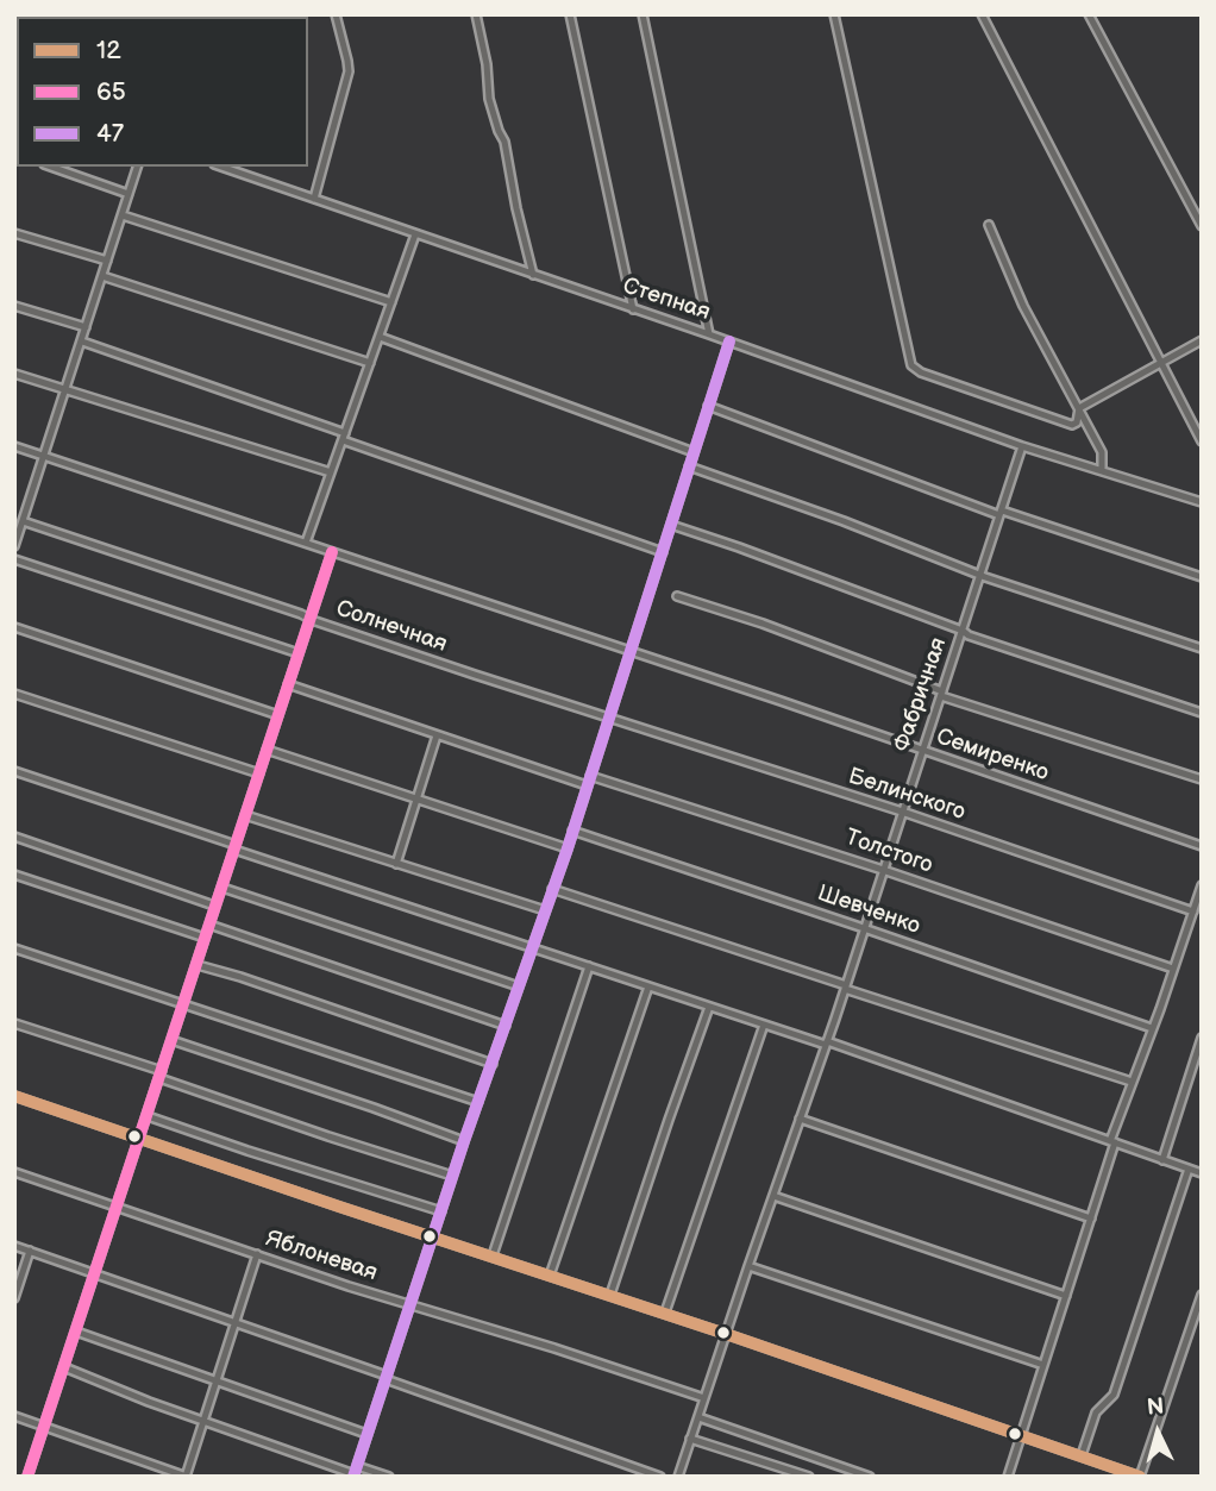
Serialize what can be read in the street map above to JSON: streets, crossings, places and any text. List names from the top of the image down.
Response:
{
  "streets": {
    "street": [
      "Степная",
      "Солнечная",
      "Фабричная",
      "Семиренко",
      "Белинского",
      "Толстого",
      "Шевченко",
      "Яблоневая"
    ]
  },
  "crossings": [
    ["Степная", "Фабричная"],
    ["Солнечная", "Белинского"],
    ["Фабричная", "Семиренко"],
    ["Фабричная", "Белинского"],
    ["Фабричная", "Толстого"],
    ["Фабричная", "Шевченко"],
    ["Фабричная", "Яблоневая"]
  ],
  "lines": ["transit line 47", "transit line 65", "transit line 12"],
  "legend": ["12", "65", "47"],
  "north": "top"
}
